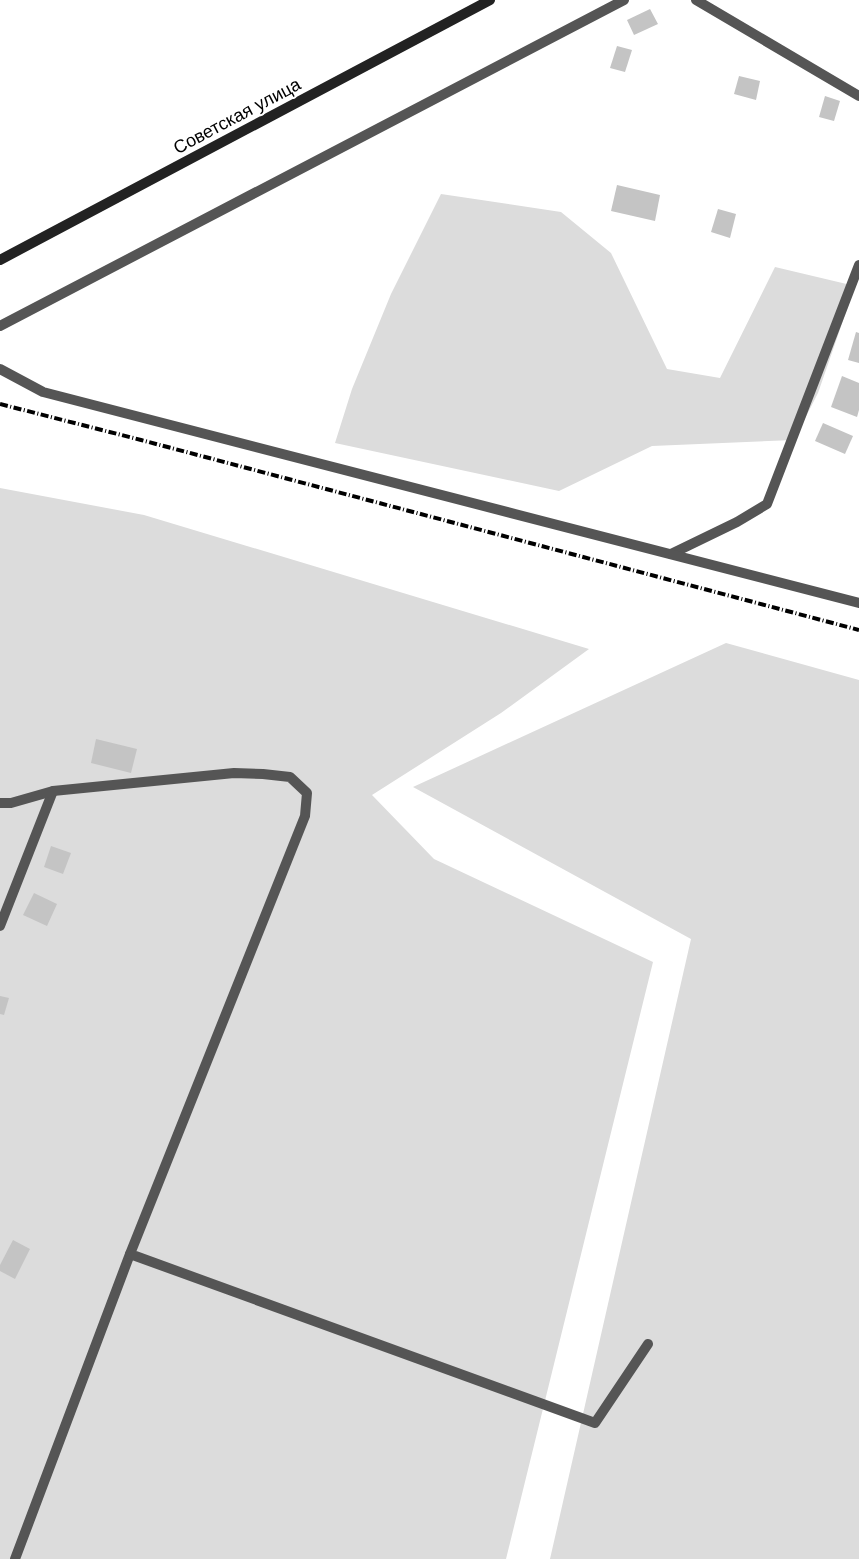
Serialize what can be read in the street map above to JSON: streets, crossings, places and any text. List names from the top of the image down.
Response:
{
  "streets": {
    "main road": ["Советская улица"]
  }
}
